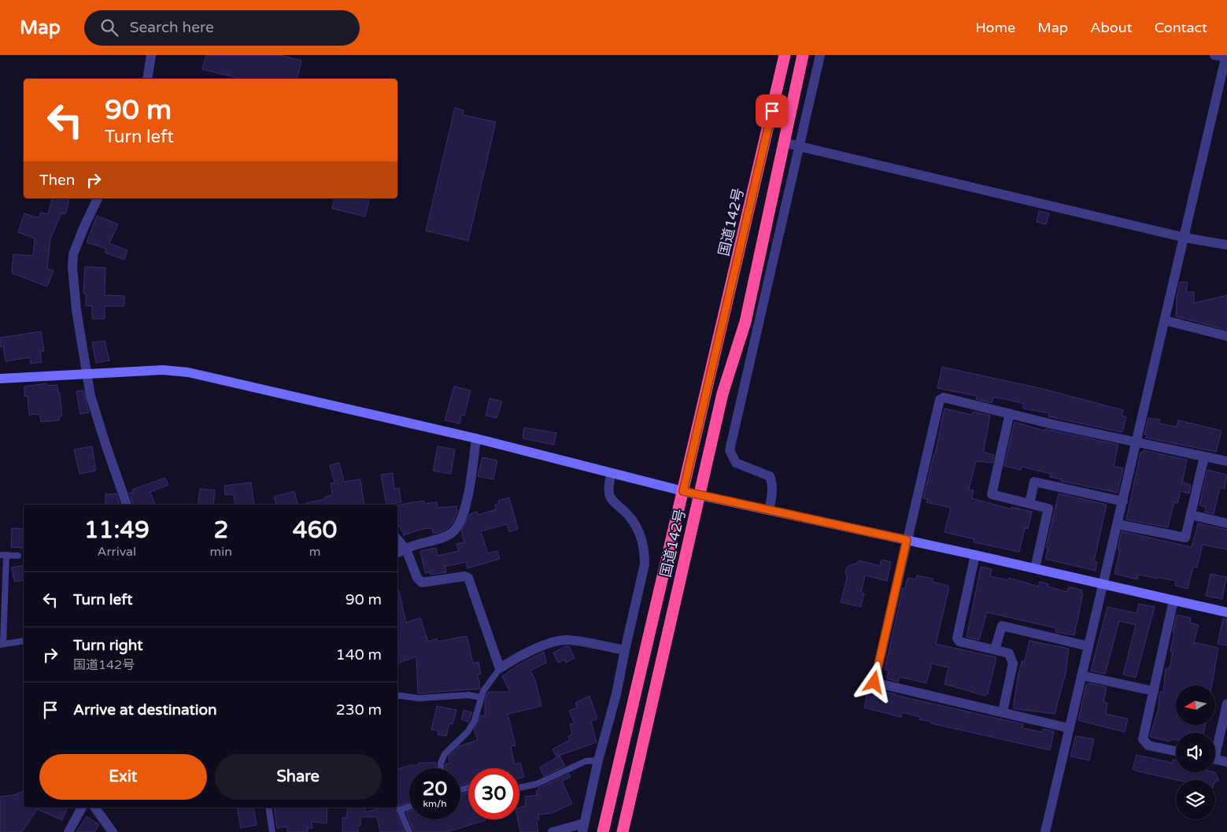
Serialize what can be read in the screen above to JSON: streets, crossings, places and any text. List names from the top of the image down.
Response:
{
  "streets": {
    "highway": ["国道142号"]
  },
  "north": "left",
  "page": {
    "header": "Map",
    "search": "Search here",
    "nav": [
      "Home",
      "Map",
      "About",
      "Contact"
    ],
    "turn": ["90 m", "Turn left"],
    "then": "Then",
    "eta": [
      "11:49",
      "Arrival",
      "2",
      "min",
      "460",
      "m"
    ],
    "list": [
      {
        "name": "Turn left",
        "value": "90 m"
      },
      {
        "name": "Turn right",
        "note": "国道142号",
        "value": "140 m"
      },
      {
        "name": "Arrive at destination",
        "value": "230 m"
      }
    ],
    "buttons": ["Exit", "Share"],
    "speed": "20 km/h",
    "limit": "30"
  }
}
